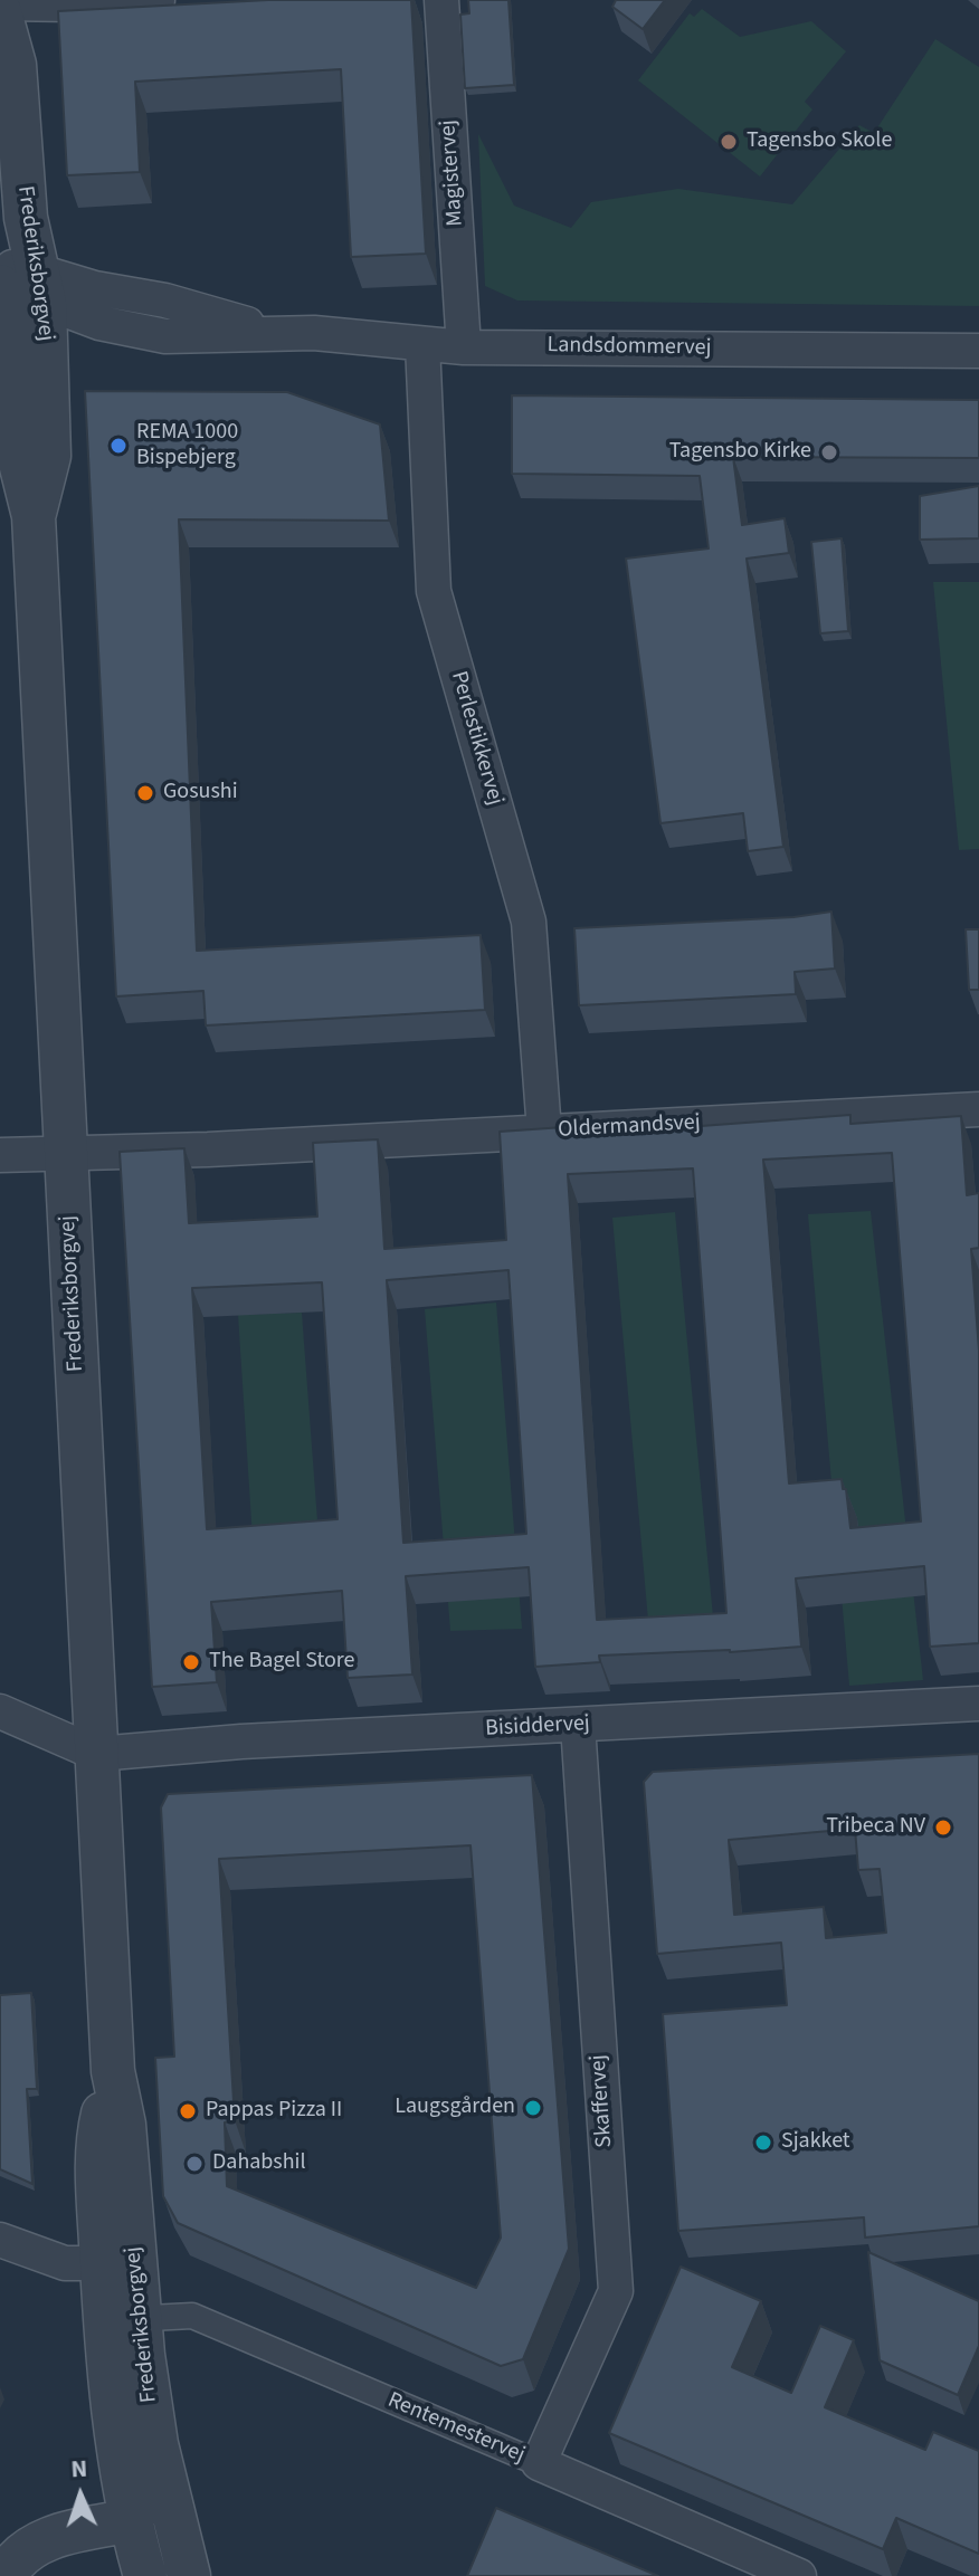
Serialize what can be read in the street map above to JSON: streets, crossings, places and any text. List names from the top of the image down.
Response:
{
  "streets": {
    "street": [
      "Magistervej",
      "Frederiksborgvej",
      "Landsdommervej",
      "Perlestikkervej",
      "Oldermandsvej",
      "Bisiddervej",
      "Skaffervej",
      "Rentemestervej"
    ]
  },
  "crossings": [
    ["Magistervej", "Landsdommervej"],
    ["Frederiksborgvej", "Landsdommervej"],
    ["Frederiksborgvej", "Oldermandsvej"],
    ["Frederiksborgvej", "Bisiddervej"],
    ["Frederiksborgvej", "Rentemestervej"],
    ["Landsdommervej", "Perlestikkervej"],
    ["Perlestikkervej", "Oldermandsvej"],
    ["Bisiddervej", "Skaffervej"],
    ["Skaffervej", "Rentemestervej"]
  ],
  "places": [
    "Tagensbo Skole",
    "REMA 1000 Bispebjerg",
    "Tagensbo Kirke",
    "Gosushi",
    "The Bagel Store",
    "Tribeca NV",
    "Laugsgården",
    "Pappas Pizza II",
    "Sjakket",
    "Dahabshil"
  ],
  "north": "top"
}
